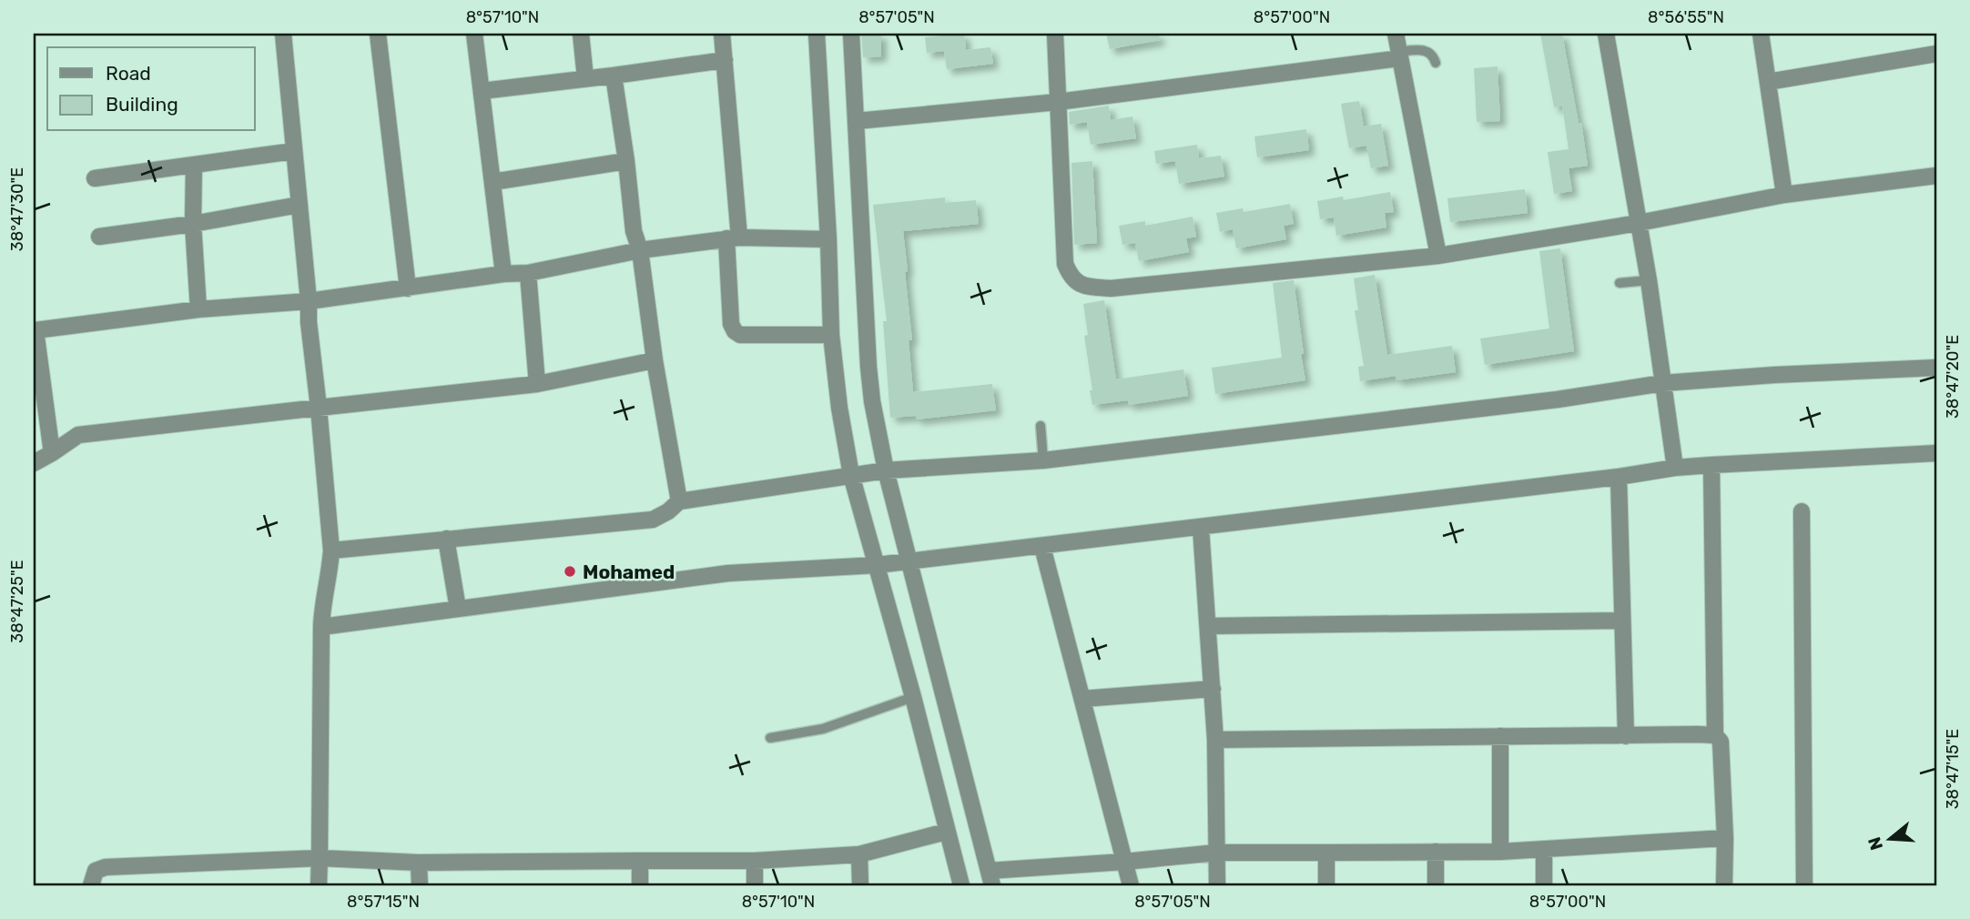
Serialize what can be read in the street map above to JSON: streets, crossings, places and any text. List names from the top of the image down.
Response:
{
  "places": ["Mohamed"],
  "legend": ["Road", "Building"],
  "north": "left",
  "coordinates": [
    "8°57'10\"N",
    "8°57'05\"N",
    "8°57'00\"N",
    "8°56'55\"N",
    "38°47'30\"E",
    "38°47'20\"E",
    "38°47'25\"E",
    "38°47'15\"E",
    "8°57'15\"N"
  ]
}
